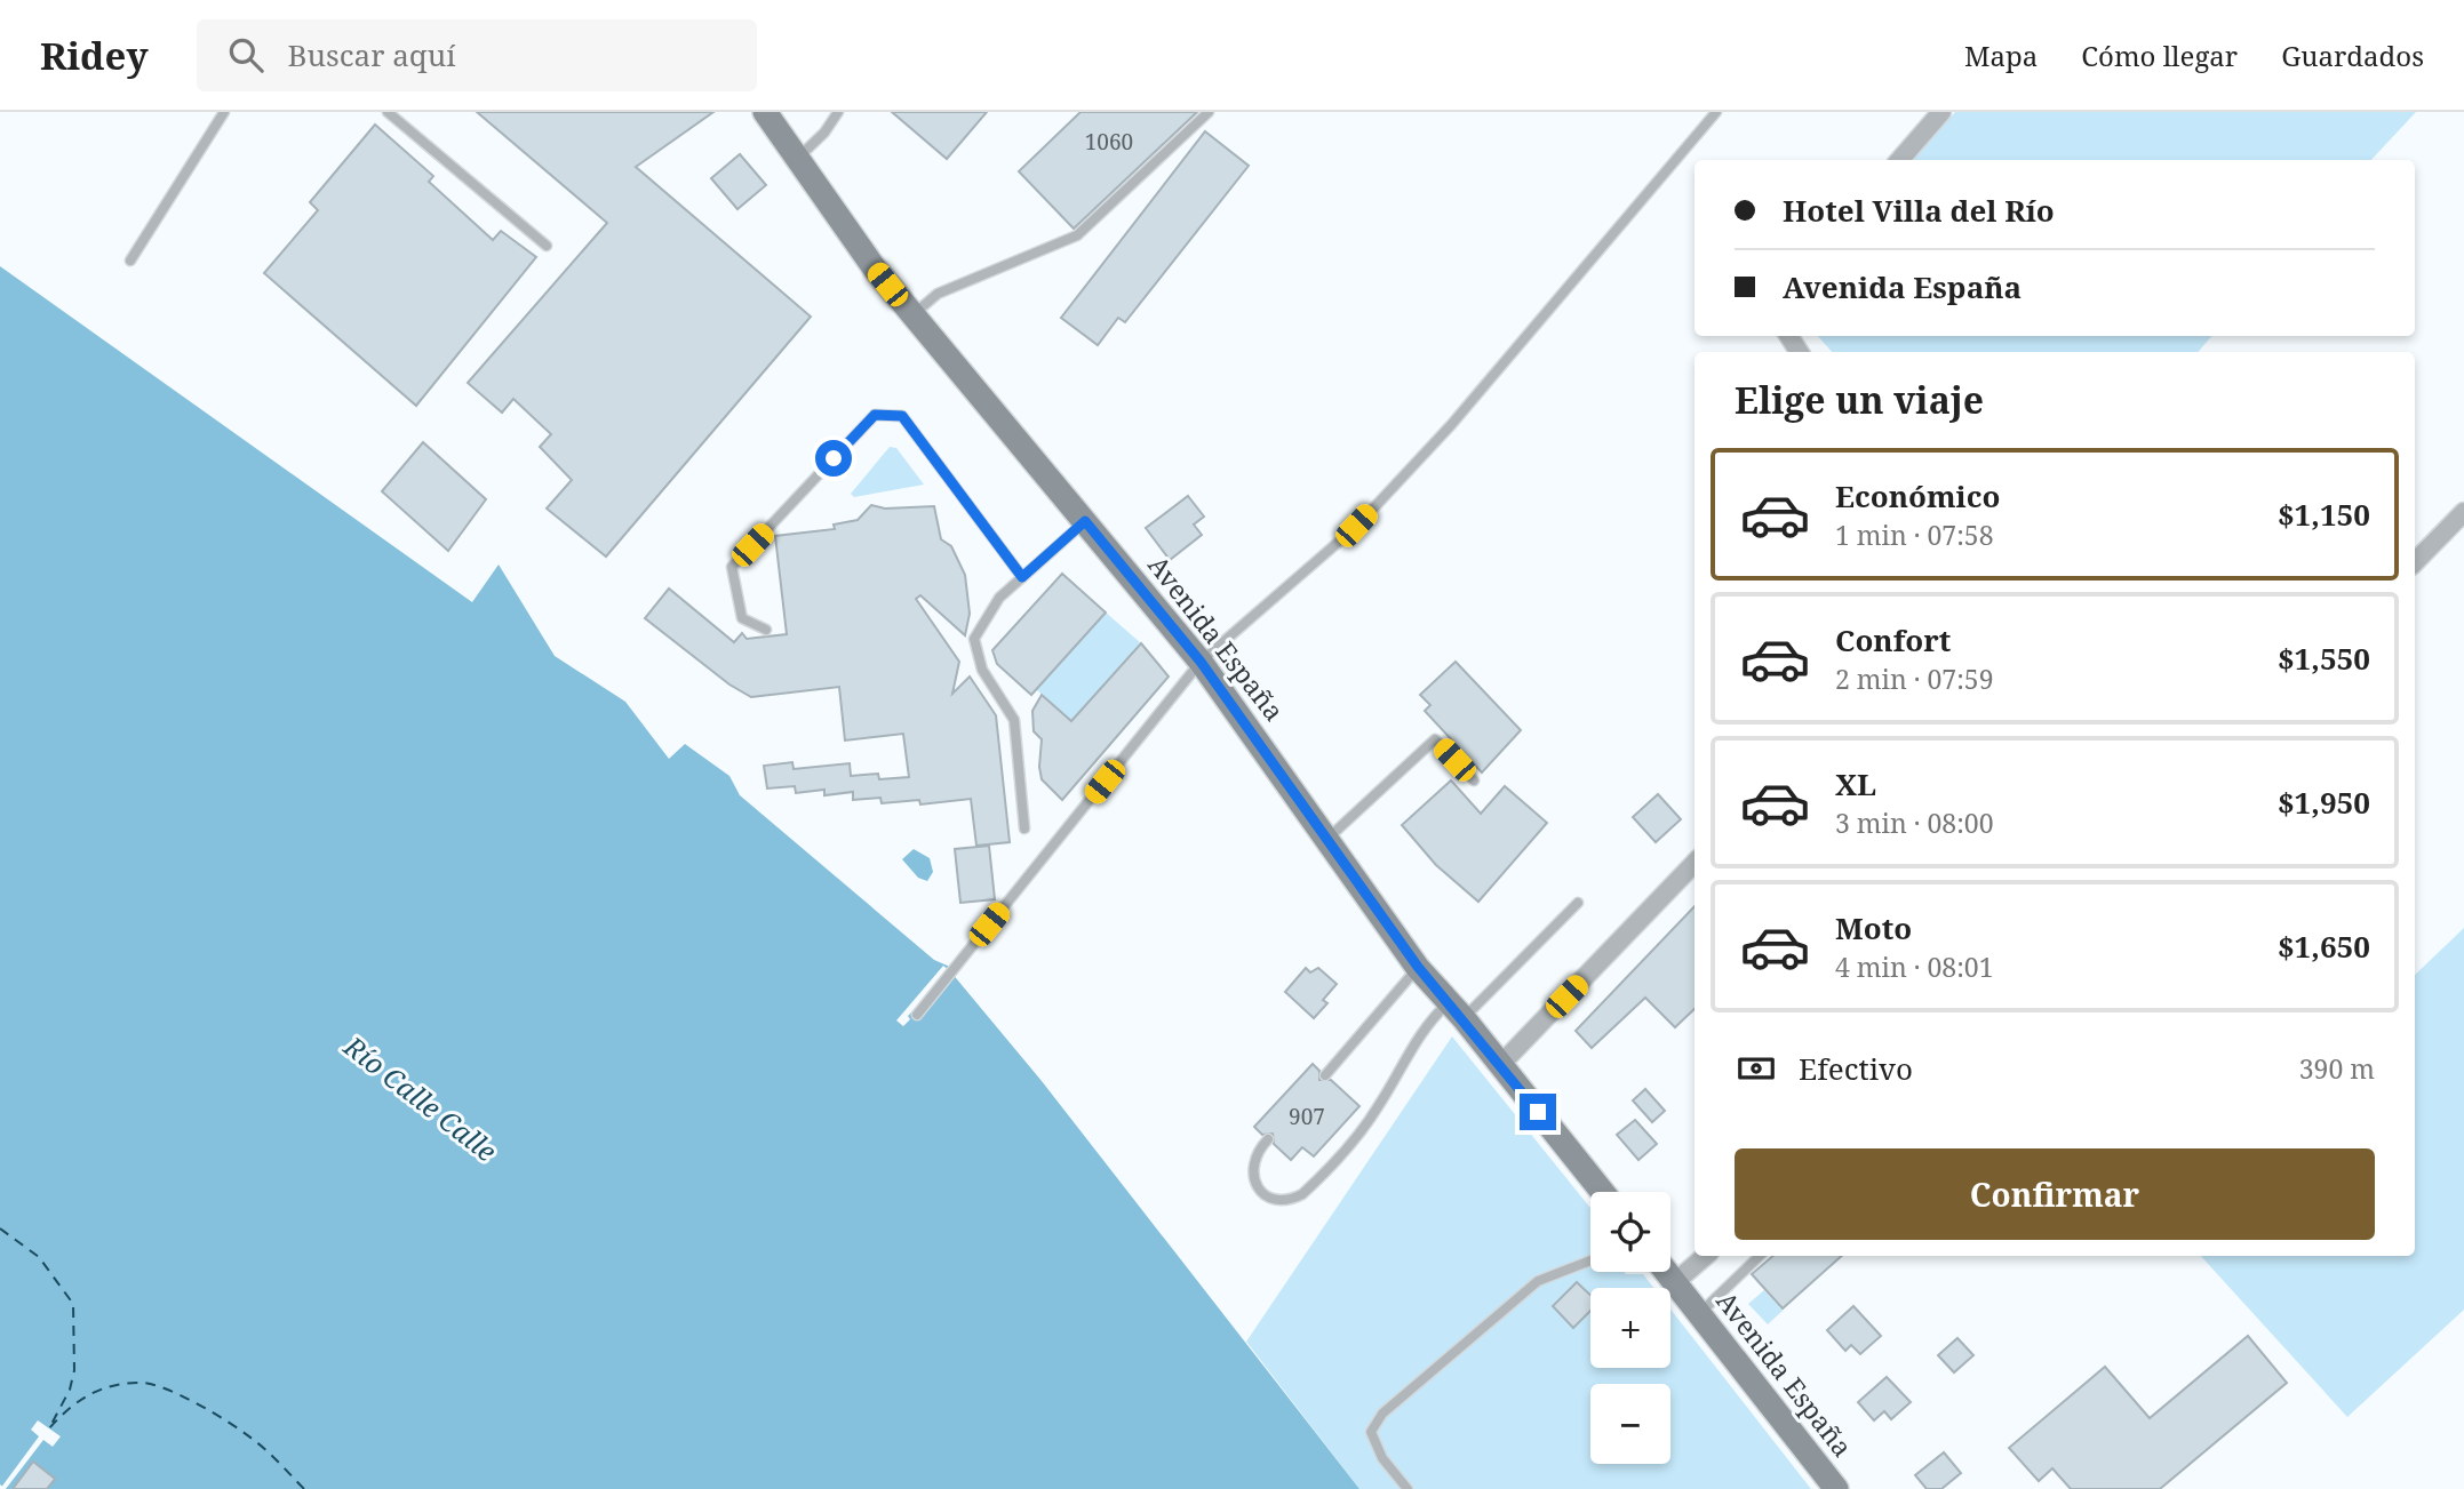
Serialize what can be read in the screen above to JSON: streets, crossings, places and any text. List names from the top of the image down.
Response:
{
  "streets": {
    "main road": ["Avenida España"]
  },
  "water": ["Río Calle Calle"],
  "house_numbers": ["1060", "907"],
  "page": {
    "header": "Ridey",
    "search": "Buscar aquí",
    "nav": ["Mapa", "Cómo llegar", "Guardados"],
    "banner": ["Hotel Villa del Río", "Avenida España"],
    "heading": "Elige un viaje",
    "list": [
      {
        "name": "Económico",
        "note": "1 min · 07:58",
        "value": "$1,150"
      },
      {
        "name": "Confort",
        "note": "2 min · 07:59",
        "value": "$1,550"
      },
      {
        "name": "XL",
        "note": "3 min · 08:00",
        "value": "$1,950"
      },
      {
        "name": "Moto",
        "note": "4 min · 08:01",
        "value": "$1,650"
      }
    ],
    "pay": ["Efectivo", "390 m"],
    "buttons": "Confirmar",
    "map_buttons": ["+", "−"]
  }
}
